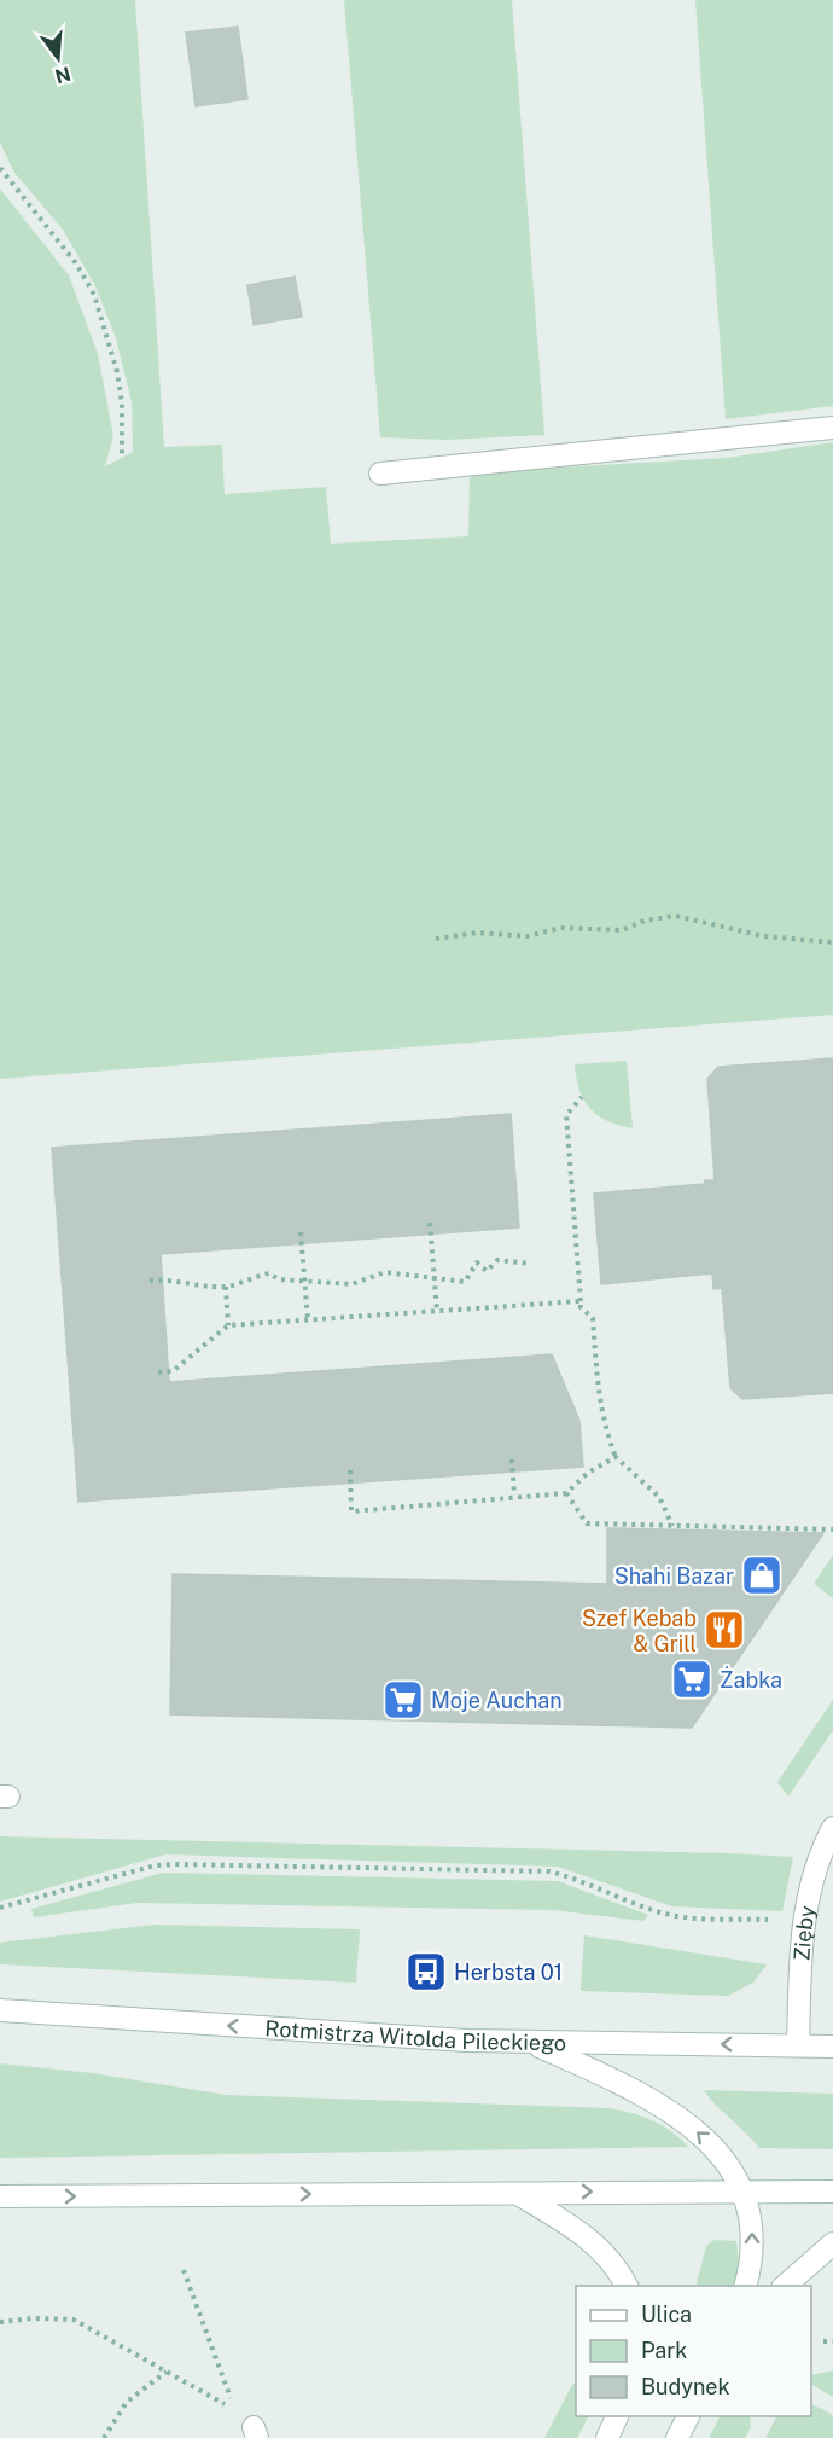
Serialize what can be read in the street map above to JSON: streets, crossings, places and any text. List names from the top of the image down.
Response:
{
  "streets": {
    "main road": ["Zięby", "Rotmistrza Witolda Pileckiego"]
  },
  "crossings": [
    ["Zięby", "Rotmistrza Witolda Pileckiego"]
  ],
  "places": {
    "shop": ["Shahi Bazar"],
    "restaurant": ["Szef Kebab & Grill"],
    "supermarket": ["Żabka", "Moje Auchan"],
    "bus stop": ["Herbsta 01"]
  },
  "legend": ["Ulica", "Park", "Budynek"],
  "north": "bottom"
}
